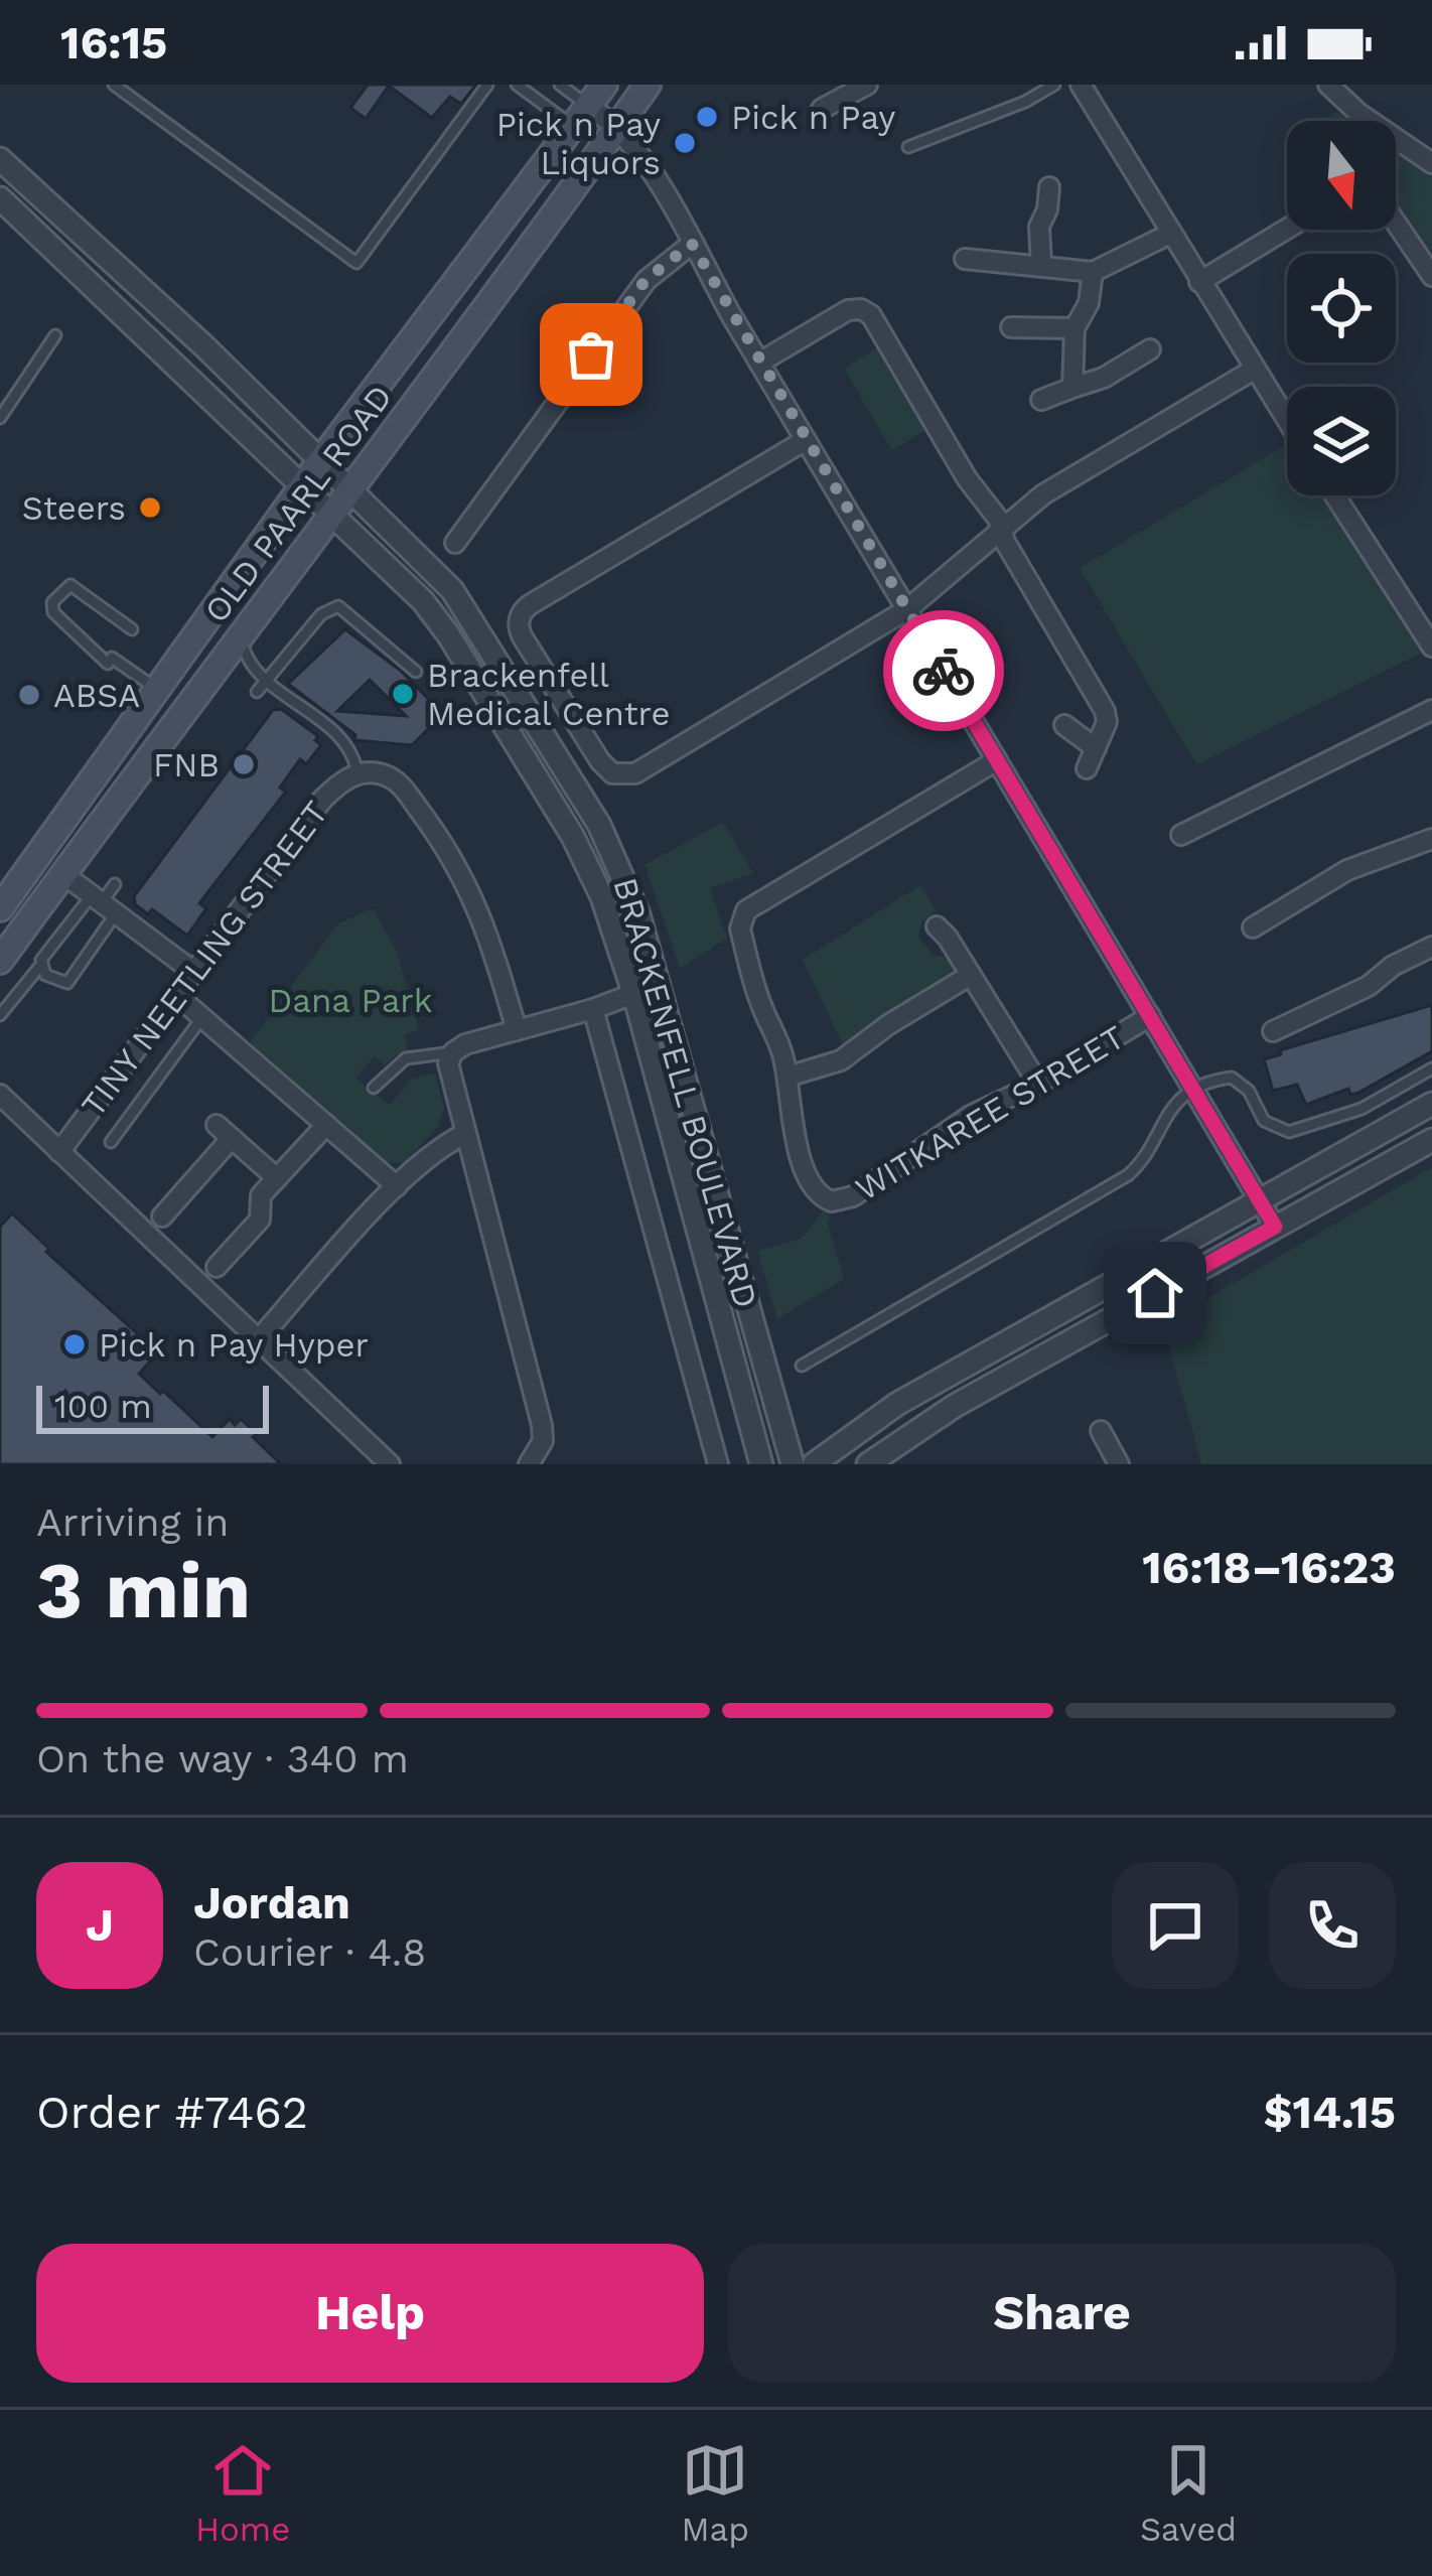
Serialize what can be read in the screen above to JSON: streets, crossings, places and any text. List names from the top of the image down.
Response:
{
  "streets": {
    "main road": ["OLD PAARL ROAD"],
    "street": ["TINY NEETLING STREET", "BRACKENFELL BOULEVARD", "WITKAREE STREET"]
  },
  "crossings": [
    ["OLD PAARL ROAD", "BRACKENFELL BOULEVARD"]
  ],
  "parks": ["Dana Park"],
  "places": [
    "Pick n Pay",
    "Pick n Pay Liquors",
    "Steers",
    "Brackenfell Medical Centre",
    "ABSA",
    "FNB",
    "Pick n Pay Hyper"
  ],
  "scale_bar": "100 m",
  "north": "bottom",
  "page": {
    "status": "16:15",
    "scale": "100 m",
    "heading": ["3 min", "Arriving in", "16:18–16:23"],
    "panel": [
      "Jordan",
      "Courier · 4.8",
      "Order #7462",
      "$14.15"
    ],
    "bar": "On the way · 340 m",
    "round": "J",
    "buttons": ["Help", "Share"],
    "tabs": ["Home", "Map", "Saved"]
  }
}
